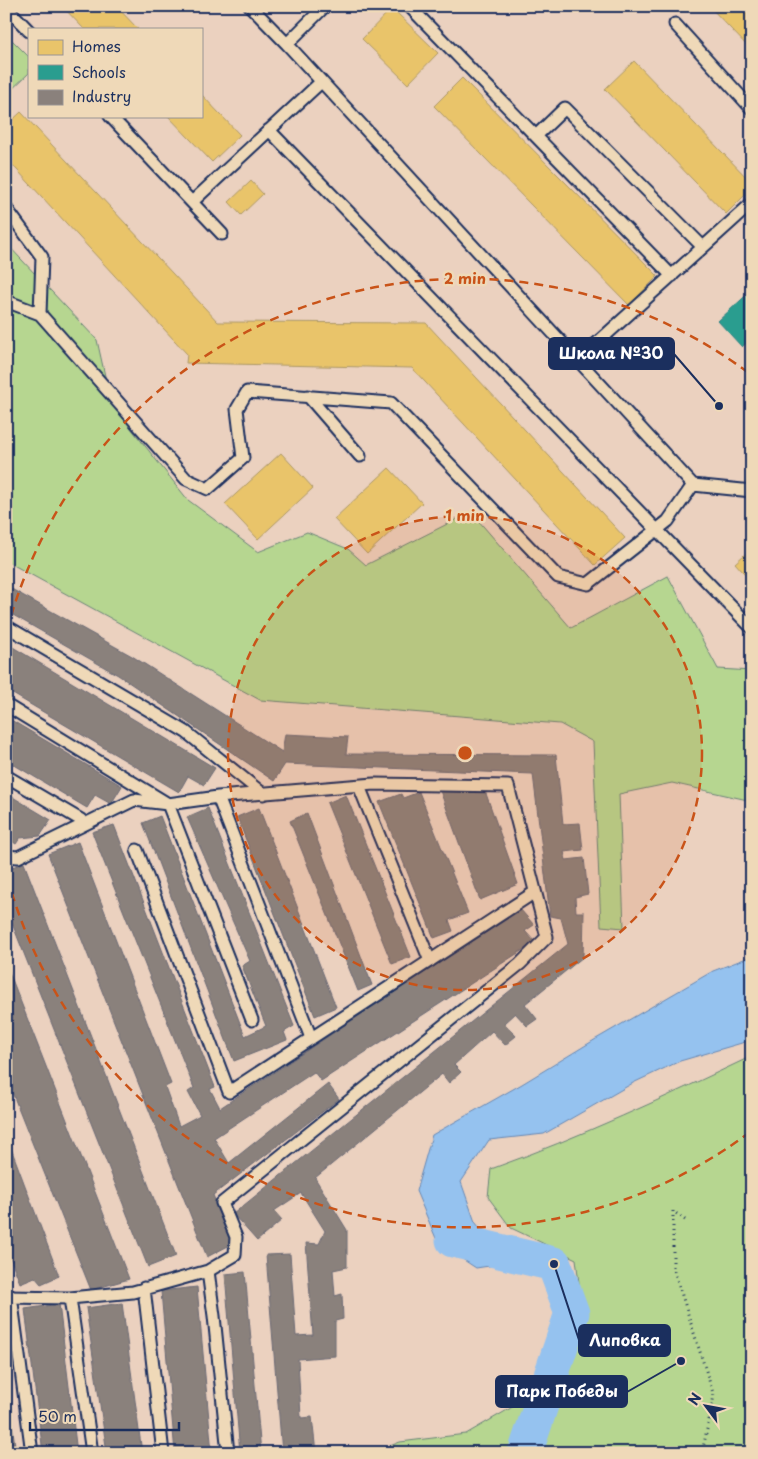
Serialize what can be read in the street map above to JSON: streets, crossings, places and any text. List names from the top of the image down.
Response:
{
  "places": ["Школа №30", "Липовка", "Парк Победы"],
  "legend": ["Homes", "Schools", "Industry"],
  "scale_bar": "50 m",
  "north": "top left",
  "rings": ["2 min", "1 min"]
}
